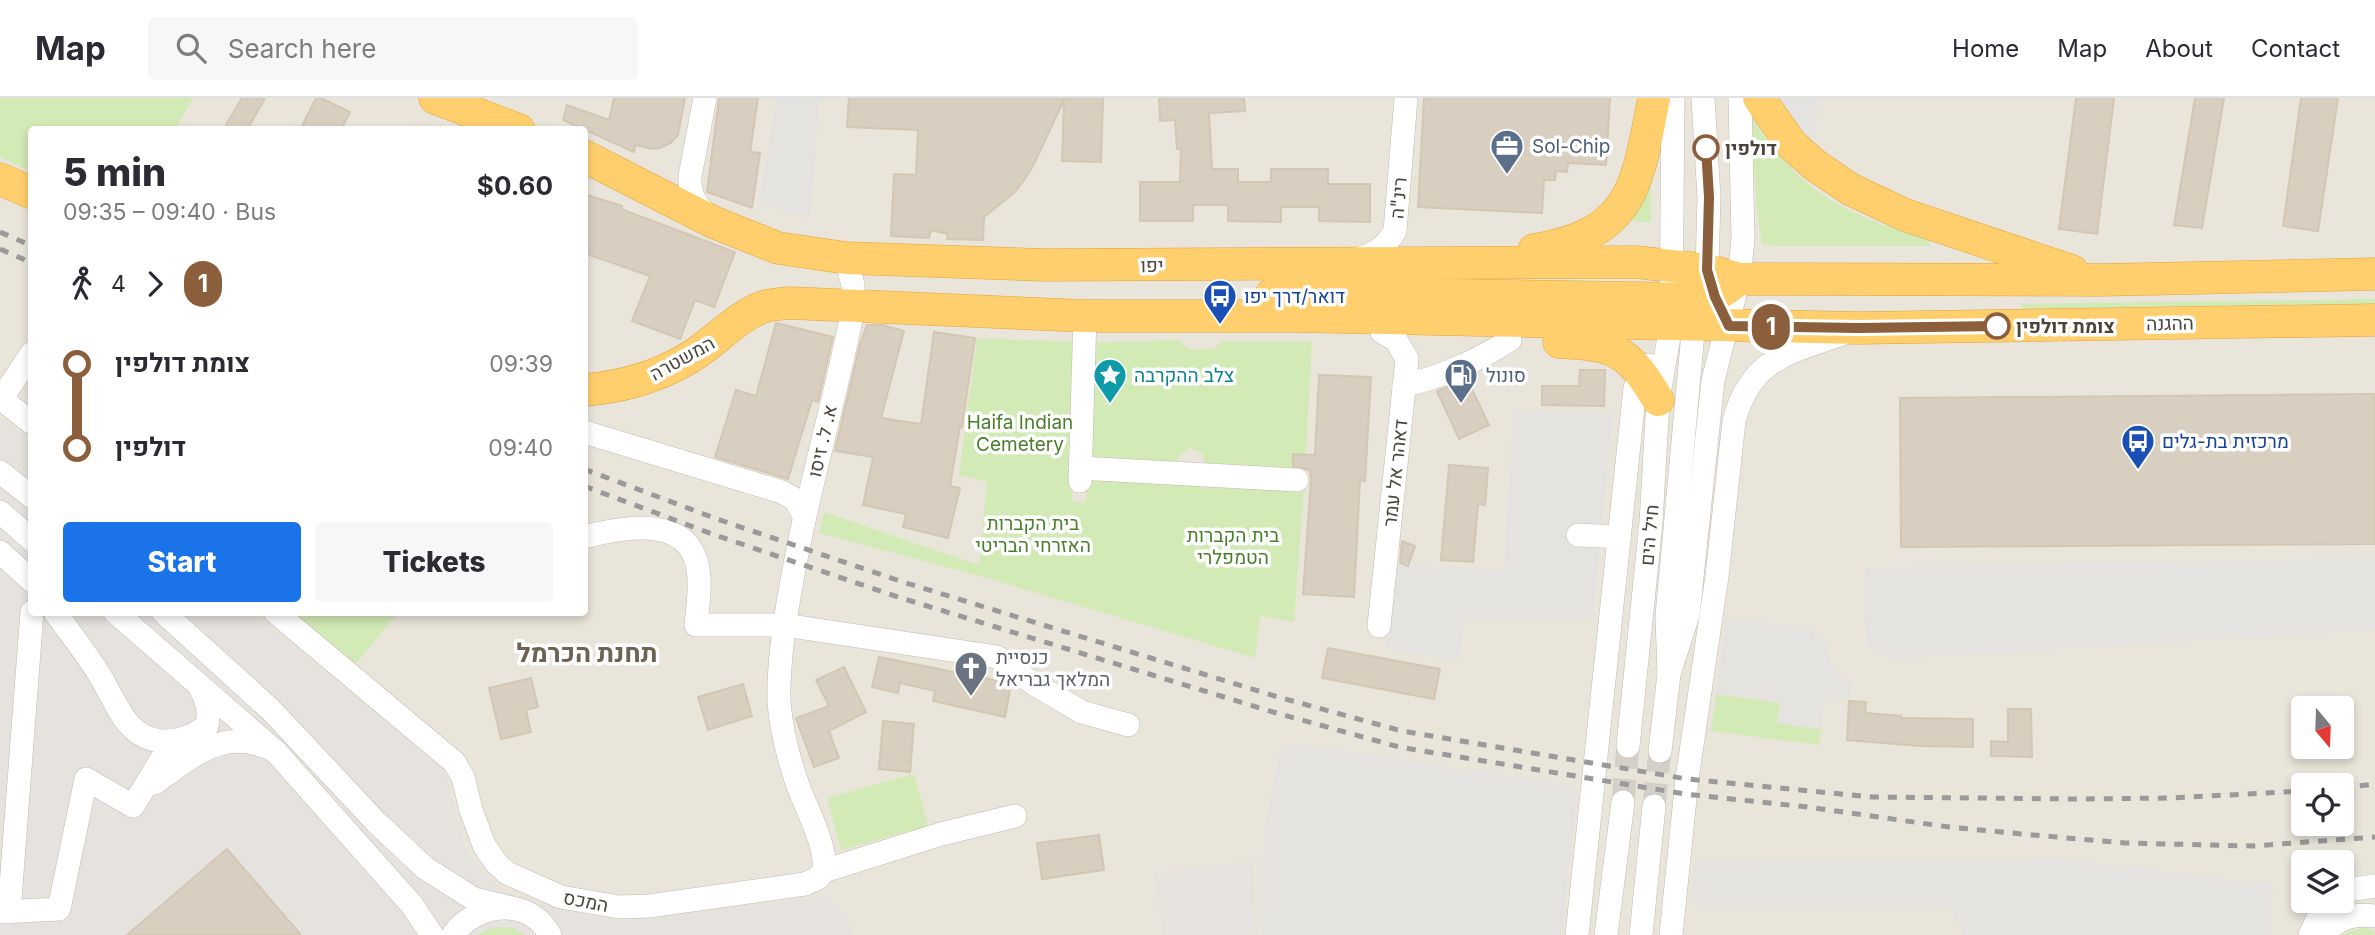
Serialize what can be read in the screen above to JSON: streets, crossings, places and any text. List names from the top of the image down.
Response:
{
  "streets": {
    "highway": ["יפו", "ההגנה", "המשטרה"],
    "street": [
      "רינ\"ה",
      "א. ל. זיסו",
      "דאהר אל עמר",
      "חיל הים",
      "המכס"
    ]
  },
  "crossings": [
    ["רינ\"ה", "יפו"],
    ["יפו", "ההגנה"],
    ["יפו", "א. ל. זיסו"],
    ["יפו", "חיל הים"],
    ["ההגנה", "חיל הים"],
    ["א. ל. זיסו", "המכס"]
  ],
  "districts": ["תחנת הכרמל"],
  "parks": ["Haifa Indian Cemetery", "בית הקברות האזרחי הבריטי", "בית הקברות הטמפלרי"],
  "places": {
    "other": ["דולפין", "צומת דולפין"],
    "office": ["Sol-Chip"],
    "bus stop": ["דואר/דרך יפו", "מרכזית בת-גלים"],
    "place": ["צלב ההקרבה"],
    "fuel station": ["סונול"],
    "church": ["כנסיית המלאך גבריאל"]
  },
  "lines": ["bus line 1"],
  "north": "bottom",
  "page": {
    "header": "Map",
    "search": "Search here",
    "nav": [
      "Home",
      "Map",
      "About",
      "Contact"
    ],
    "on_map": "1",
    "heading": ["5 min", "09:35 – 09:40 · Bus", "$0.60"],
    "legs": ["4", "1"],
    "list": [
      {
        "name": "צומת דולפין",
        "value": "09:39"
      },
      {
        "name": "דולפין",
        "value": "09:40"
      }
    ],
    "buttons": ["Start", "Tickets"]
  }
}
